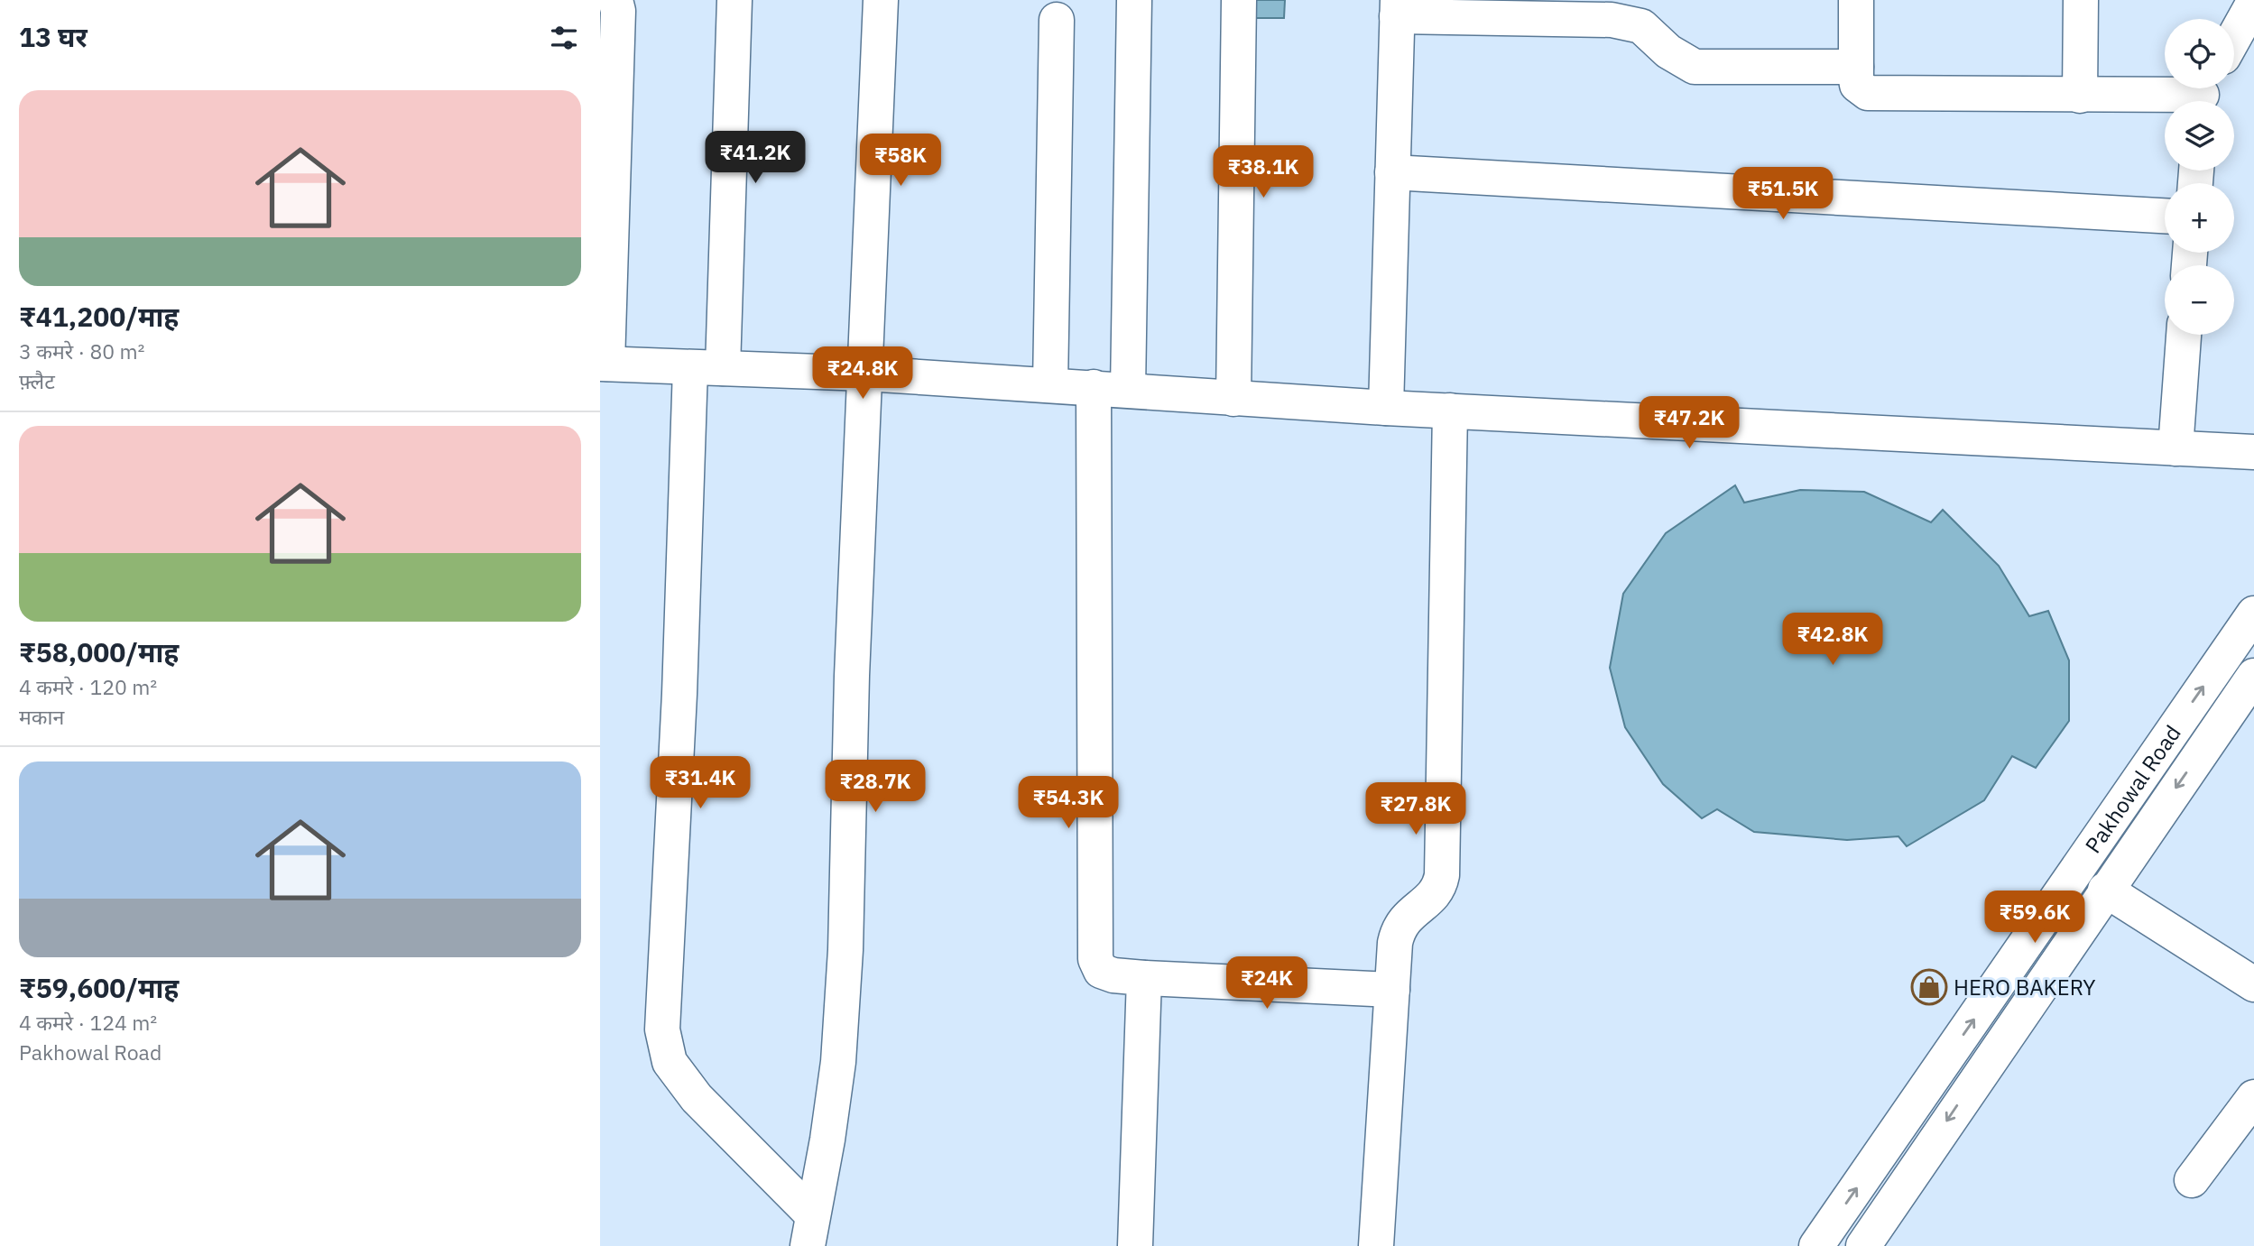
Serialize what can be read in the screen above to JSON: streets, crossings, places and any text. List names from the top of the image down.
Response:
{
  "streets": {
    "street": ["Pakhowal Road"]
  },
  "places": {
    "shop": ["HERO BAKERY"]
  },
  "page": {
    "heading": "13 घर",
    "map_buttons": ["+", "−"],
    "list": [
      {
        "name": "₹41,200/माह",
        "note": "3 कमरे · 80 m² · फ़्लैट"
      },
      {
        "name": "₹58,000/माह",
        "note": "4 कमरे · 120 m² · मकान"
      },
      {
        "name": "₹59,600/माह",
        "note": "4 कमरे · 124 m² · Pakhowal Road"
      }
    ],
    "price": [
      "₹41.2K",
      "₹58K",
      "₹38.1K",
      "₹51.5K",
      "₹24.8K",
      "₹47.2K",
      "₹42.8K",
      "₹31.4K",
      "₹28.7K",
      "₹54.3K",
      "₹27.8K",
      "₹59.6K",
      "₹24K"
    ]
  }
}
